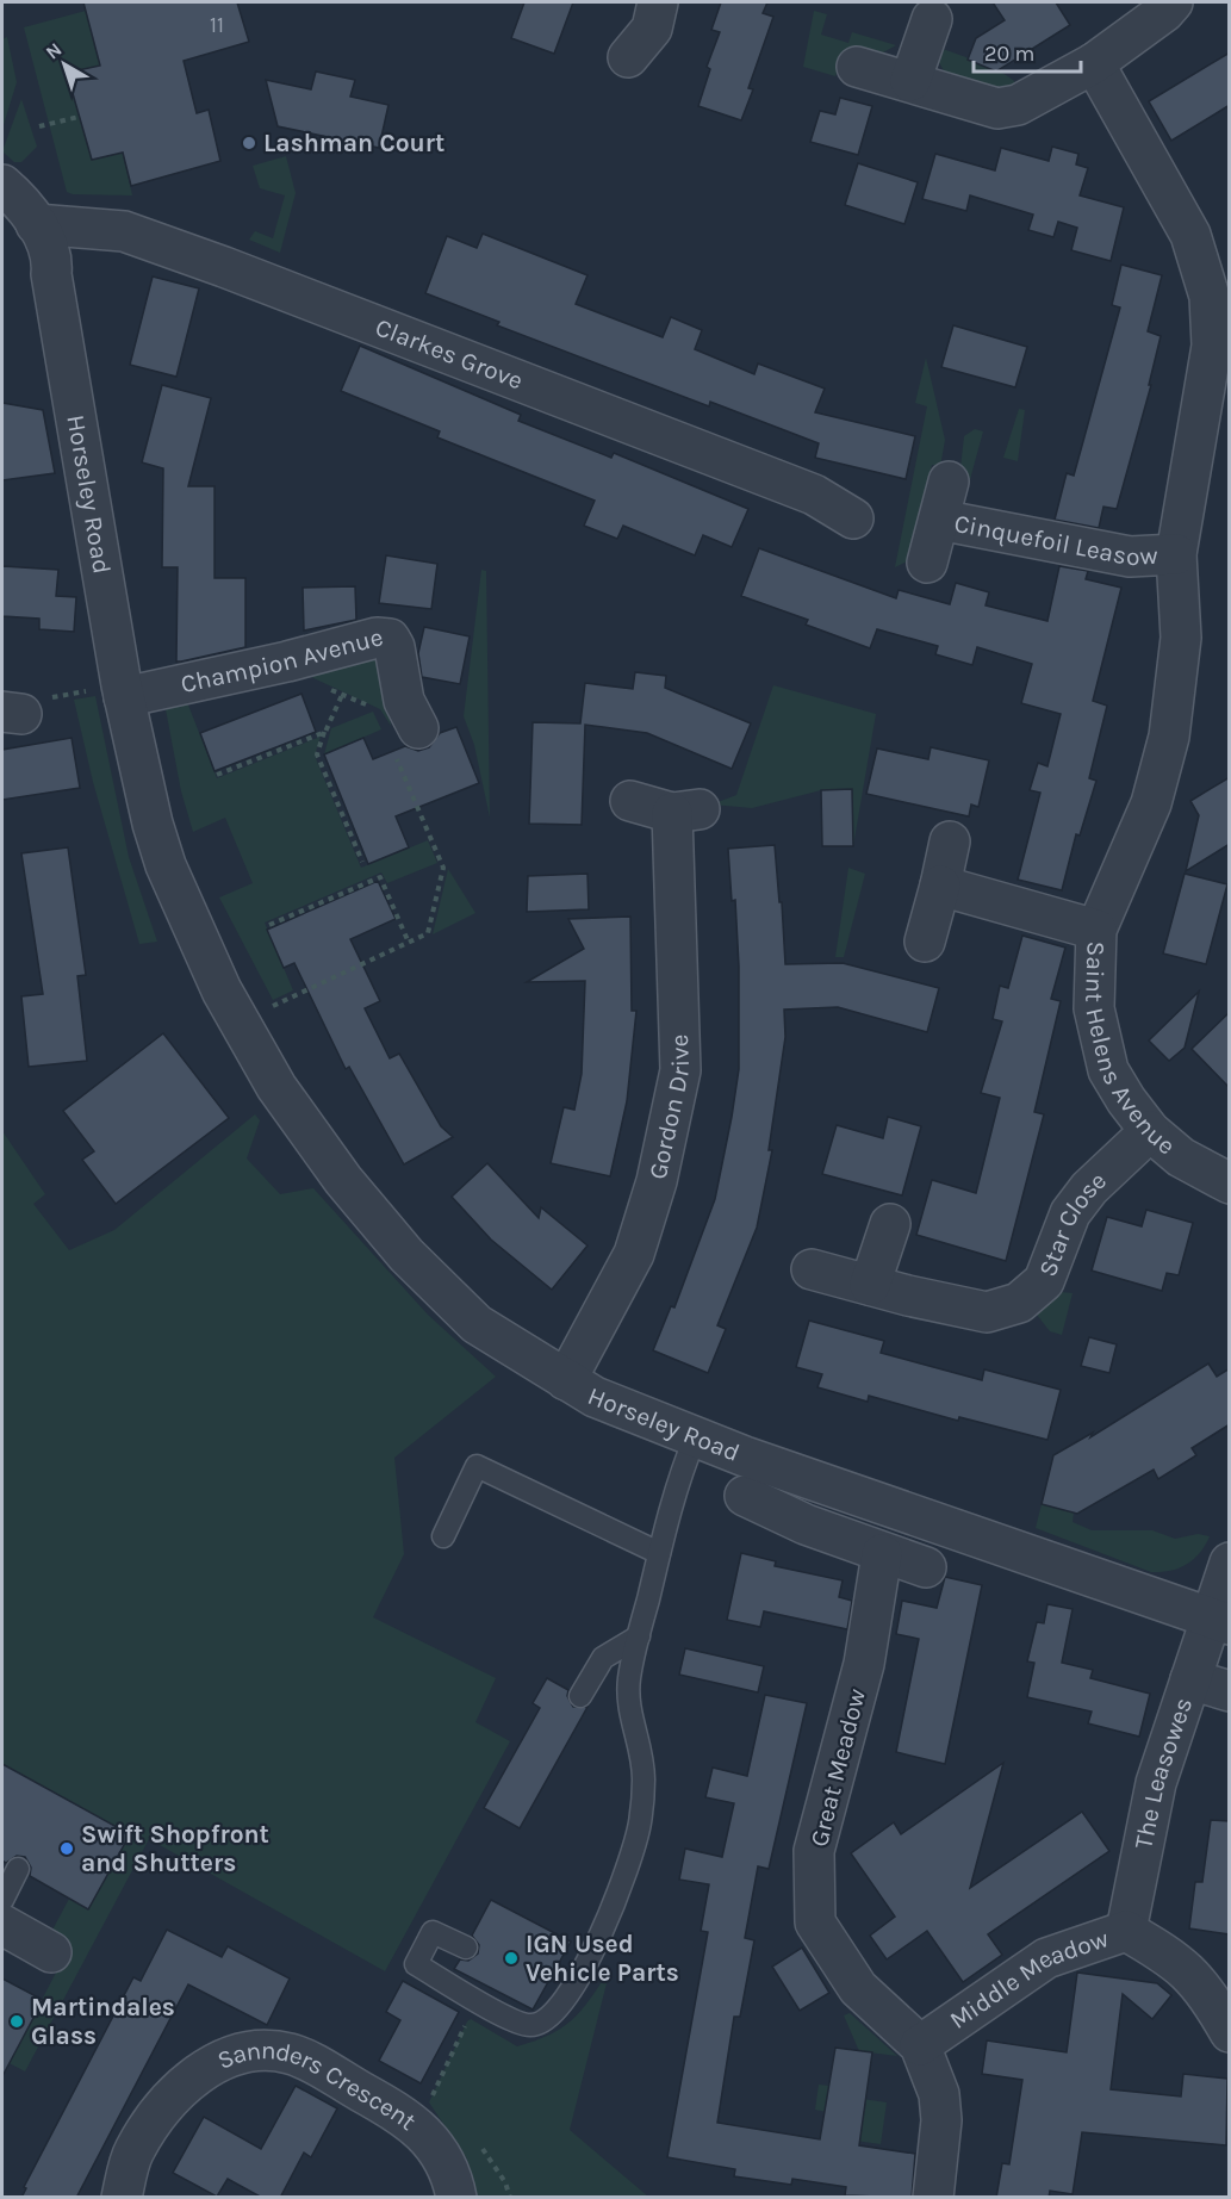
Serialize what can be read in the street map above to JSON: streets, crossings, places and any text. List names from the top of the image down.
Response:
{
  "streets": {
    "street": [
      "Clarkes Grove",
      "Horseley Road",
      "Cinquefoil Leasow",
      "Champion Avenue",
      "Saint Helens Avenue",
      "Gordon Drive",
      "Star Close",
      "Great Meadow",
      "The Leasowes",
      "Middle Meadow",
      "Sannders Crescent"
    ]
  },
  "crossings": [
    ["Clarkes Grove", "Horseley Road"],
    ["Horseley Road", "Champion Avenue"],
    ["Horseley Road", "Gordon Drive"],
    ["Horseley Road", "The Leasowes"],
    ["Cinquefoil Leasow", "Saint Helens Avenue"],
    ["Saint Helens Avenue", "Star Close"],
    ["Great Meadow", "Middle Meadow"],
    ["The Leasowes", "Middle Meadow"]
  ],
  "places": [
    "Lashman Court",
    "Swift Shopfront and Shutters",
    "IGN Used Vehicle Parts",
    "Martindales Glass"
  ],
  "house_numbers": ["11"],
  "scale_bar": "20 m",
  "north": "top left"
}
